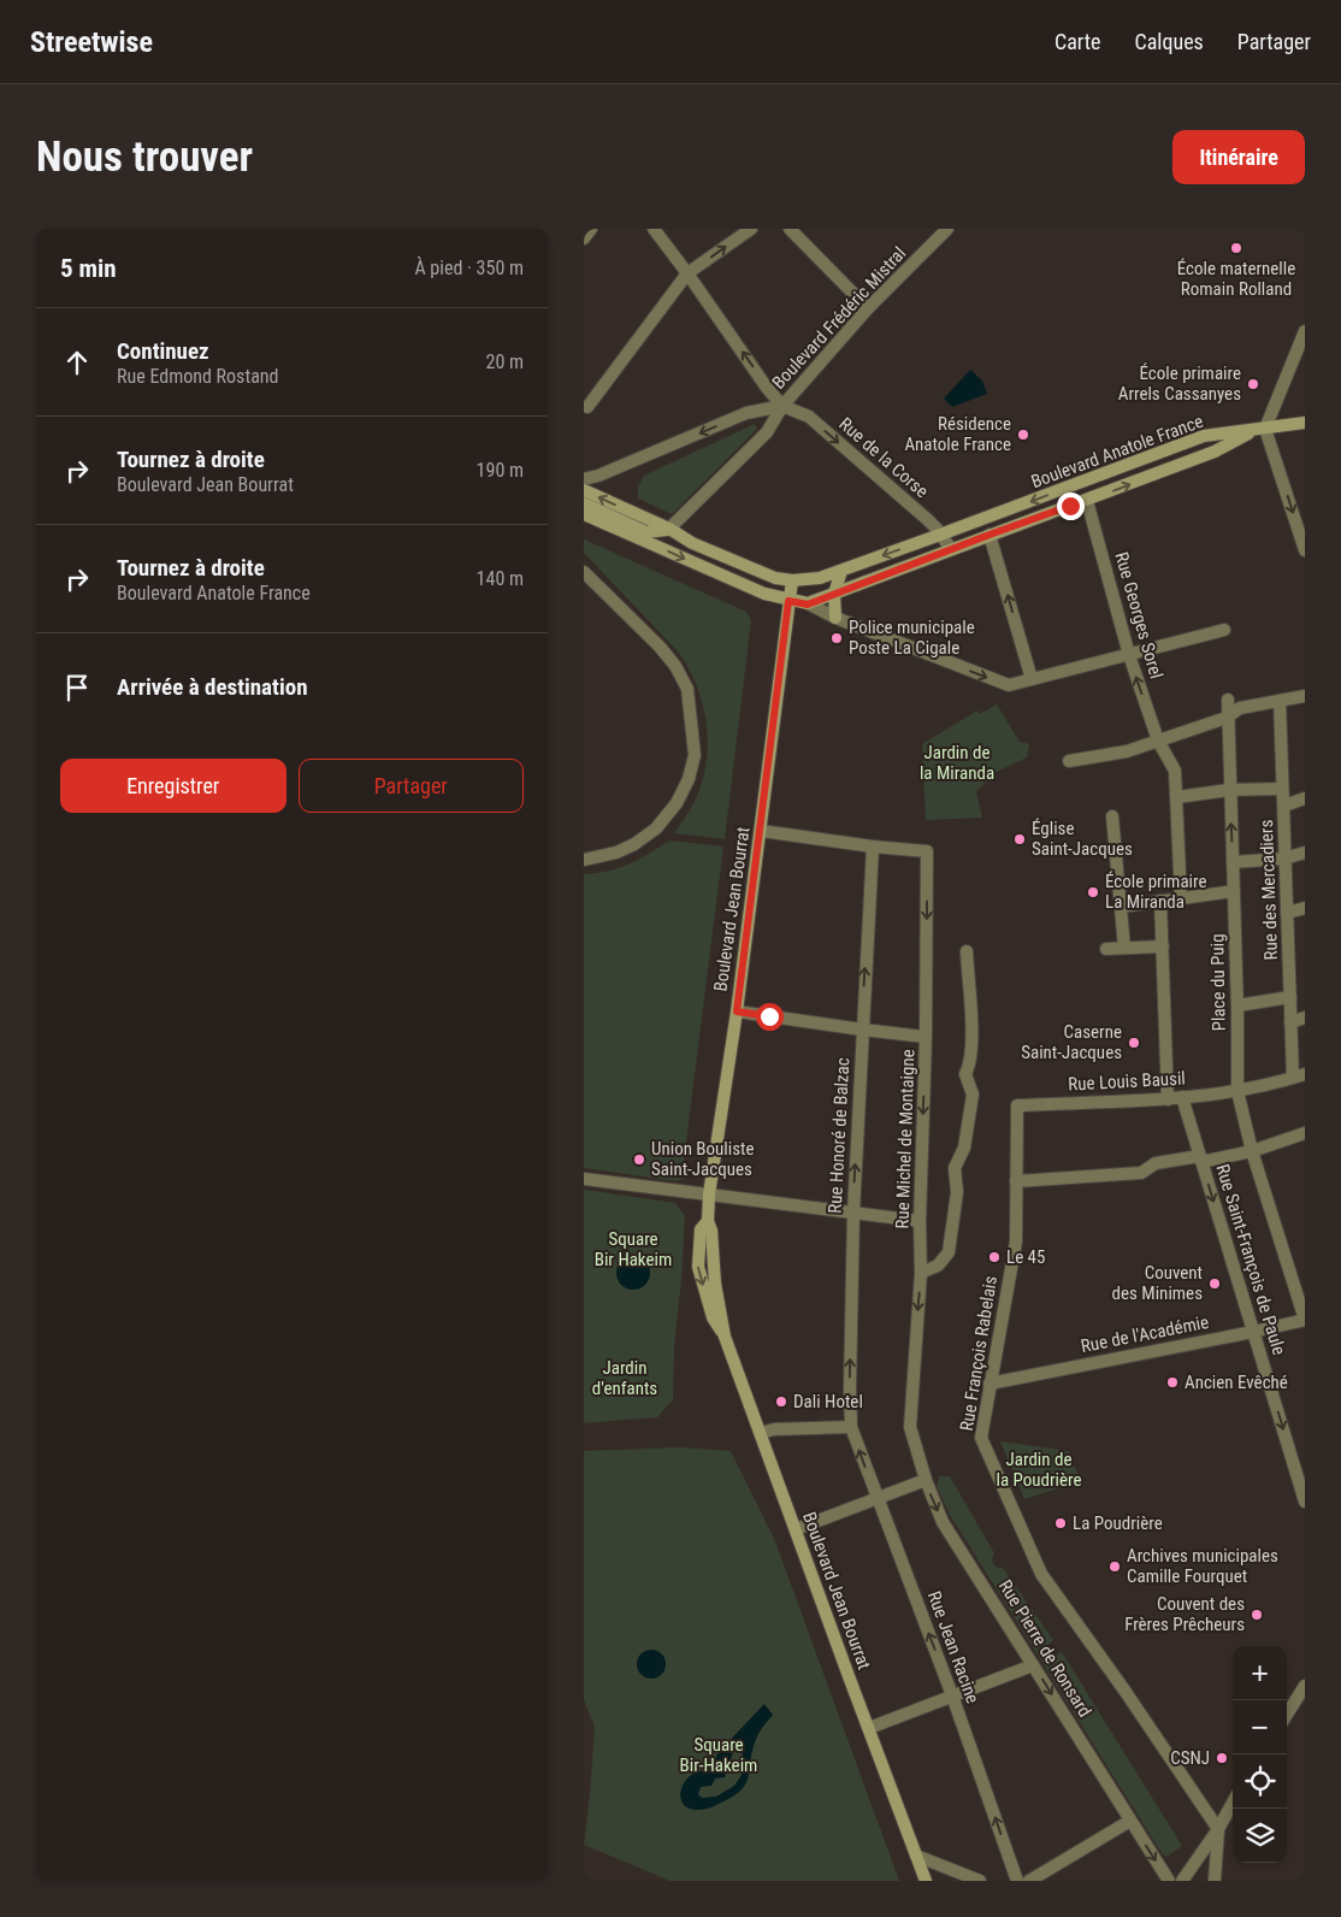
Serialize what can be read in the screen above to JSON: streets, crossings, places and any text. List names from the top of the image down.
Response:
{
  "streets": {
    "main road": ["Boulevard Anatole France", "Boulevard Jean Bourrat"],
    "street": [
      "Boulevard Frédéric Mistral",
      "Rue de la Corse",
      "Rue Georges Sorel",
      "Rue des Mercadiers",
      "Place du Puig",
      "Rue Louis Bausil",
      "Rue Honoré de Balzac",
      "Rue Michel de Montaigne",
      "Rue Saint-François de Paule",
      "Rue de l'Académie",
      "Rue François Rabelais",
      "Rue Jean Racine",
      "Rue Pierre de Ronsard"
    ]
  },
  "crossings": [
    ["Boulevard Frédéric Mistral", "Boulevard Anatole France"],
    ["Boulevard Frédéric Mistral", "Rue de la Corse"],
    ["Boulevard Anatole France", "Rue de la Corse"],
    ["Boulevard Anatole France", "Rue Georges Sorel"],
    ["Boulevard Anatole France", "Boulevard Jean Bourrat"],
    ["Rue des Mercadiers", "Rue Louis Bausil"],
    ["Place du Puig", "Rue Louis Bausil"],
    ["Place du Puig", "Rue de l'Académie"],
    ["Rue Louis Bausil", "Rue Saint-François de Paule"],
    ["Rue Louis Bausil", "Rue François Rabelais"],
    ["Rue Honoré de Balzac", "Rue Michel de Montaigne"],
    ["Rue Honoré de Balzac", "Rue Jean Racine"],
    ["Rue Michel de Montaigne", "Rue Pierre de Ronsard"],
    ["Rue Saint-François de Paule", "Rue de l'Académie"],
    ["Rue de l'Académie", "Rue François Rabelais"]
  ],
  "one_way": [
    "Rue de la Corse",
    "Rue Saint-François de Paule",
    "Rue Jean Racine",
    "Rue Pierre de Ronsard"
  ],
  "parks": [
    "Jardin de la Miranda",
    "Square Bir Hakeim",
    "Jardin d'enfants",
    "Jardin de la Poudrière",
    "Square Bir-Hakeim"
  ],
  "places": [
    "École maternelle Romain Rolland",
    "École primaire Arrels Cassanyes",
    "Résidence Anatole France",
    "Police municipale Poste La Cigale",
    "Église Saint-Jacques",
    "École primaire La Miranda",
    "Caserne Saint-Jacques",
    "Union Bouliste Saint-Jacques",
    "Le 45",
    "Couvent des Minimes",
    "Ancien Evêché",
    "Dali Hotel",
    "La Poudrière",
    "Archives municipales Camille Fourquet",
    "Couvent des Frères Prêcheurs",
    "CSNJ"
  ],
  "page": {
    "header": "Streetwise",
    "nav": ["Carte", "Calques", "Partager"],
    "buttons": [
      "Itinéraire",
      ["Enregistrer", "Partager"]
    ],
    "title": "Nous trouver",
    "heading": ["5 min", "À pied · 350 m"],
    "list": [
      ["Continuez", "Rue Edmond Rostand", "20 m"],
      ["Tournez à droite", "Boulevard Jean Bourrat", "190 m"],
      ["Tournez à droite", "Boulevard Anatole France", "140 m"],
      "Arrivée à destination"
    ],
    "map_buttons": ["+", "−"]
  }
}
